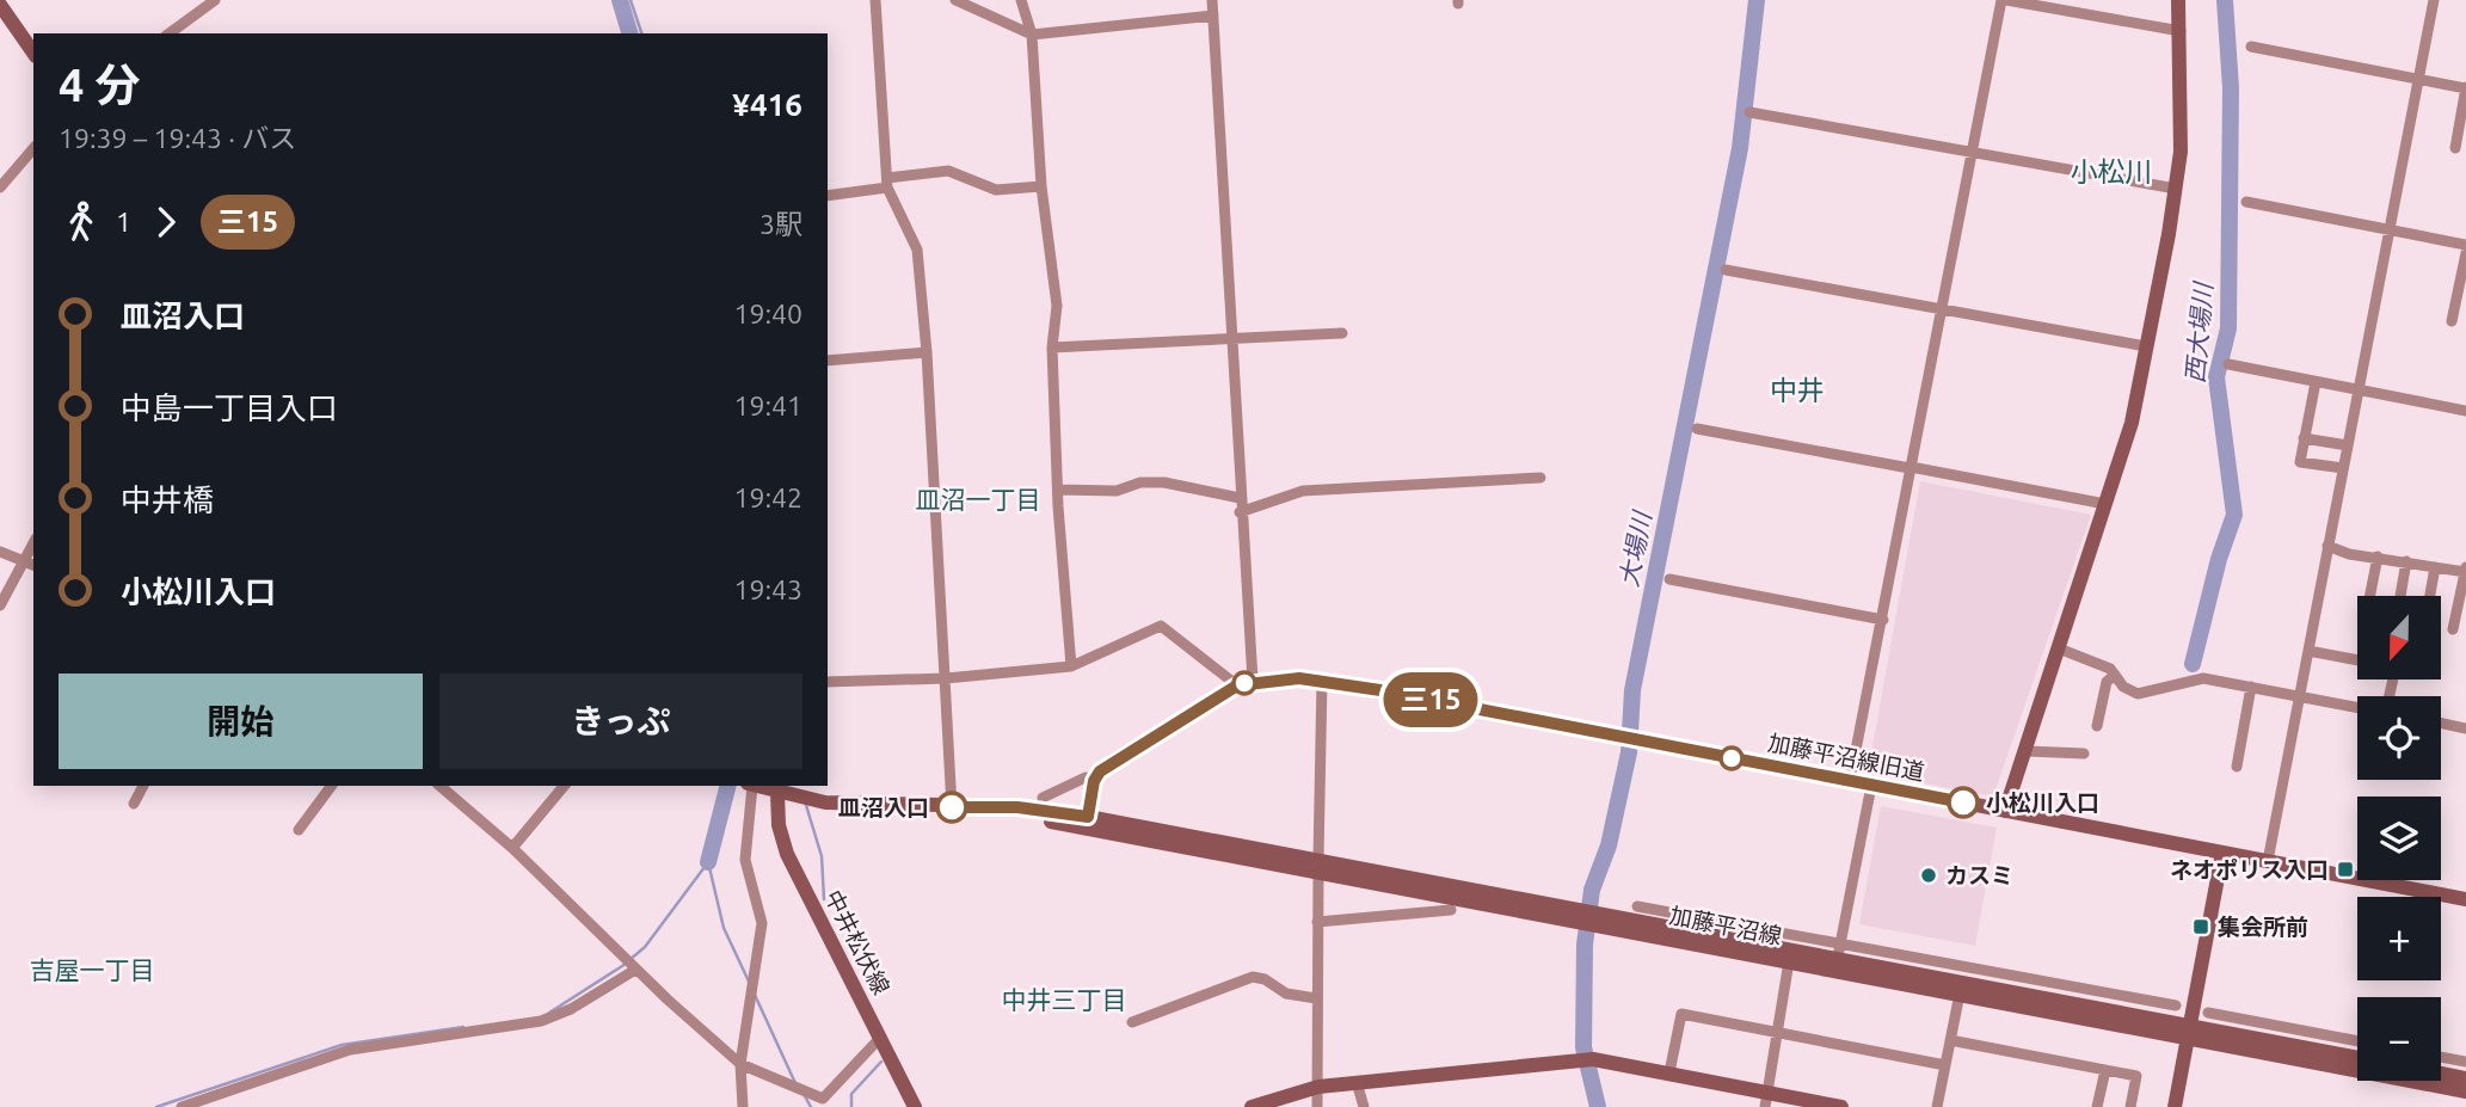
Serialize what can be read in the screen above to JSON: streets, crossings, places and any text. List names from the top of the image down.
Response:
{
  "streets": {
    "street": ["加藤平沼線旧道", "加藤平沼線", "中井松伏線"]
  },
  "crossings": [
    ["加藤平沼線", "中井松伏線"]
  ],
  "districts": [
    "小松川",
    "中井",
    "皿沼一丁目",
    "吉屋一丁目",
    "中井三丁目"
  ],
  "water": ["西大場川", "大場川"],
  "places": {
    "other": ["小松川入口", "皿沼入口", "カスミ"],
    "transit": ["ネオポリス入口", "集会所前"]
  },
  "lines": ["bus line 三15"],
  "north": "bottom",
  "page": {
    "on_map": "三15",
    "heading": ["4 分", "19:39 – 19:43 · バス", "¥416"],
    "legs": ["1", "三15", "3駅"],
    "list": [
      {
        "name": "皿沼入口",
        "value": "19:40"
      },
      {
        "name": "中島一丁目入口",
        "value": "19:41"
      },
      {
        "name": "中井橋",
        "value": "19:42"
      },
      {
        "name": "小松川入口",
        "value": "19:43"
      }
    ],
    "map_buttons": ["+", "−"],
    "buttons": ["開始", "きっぷ"]
  }
}
